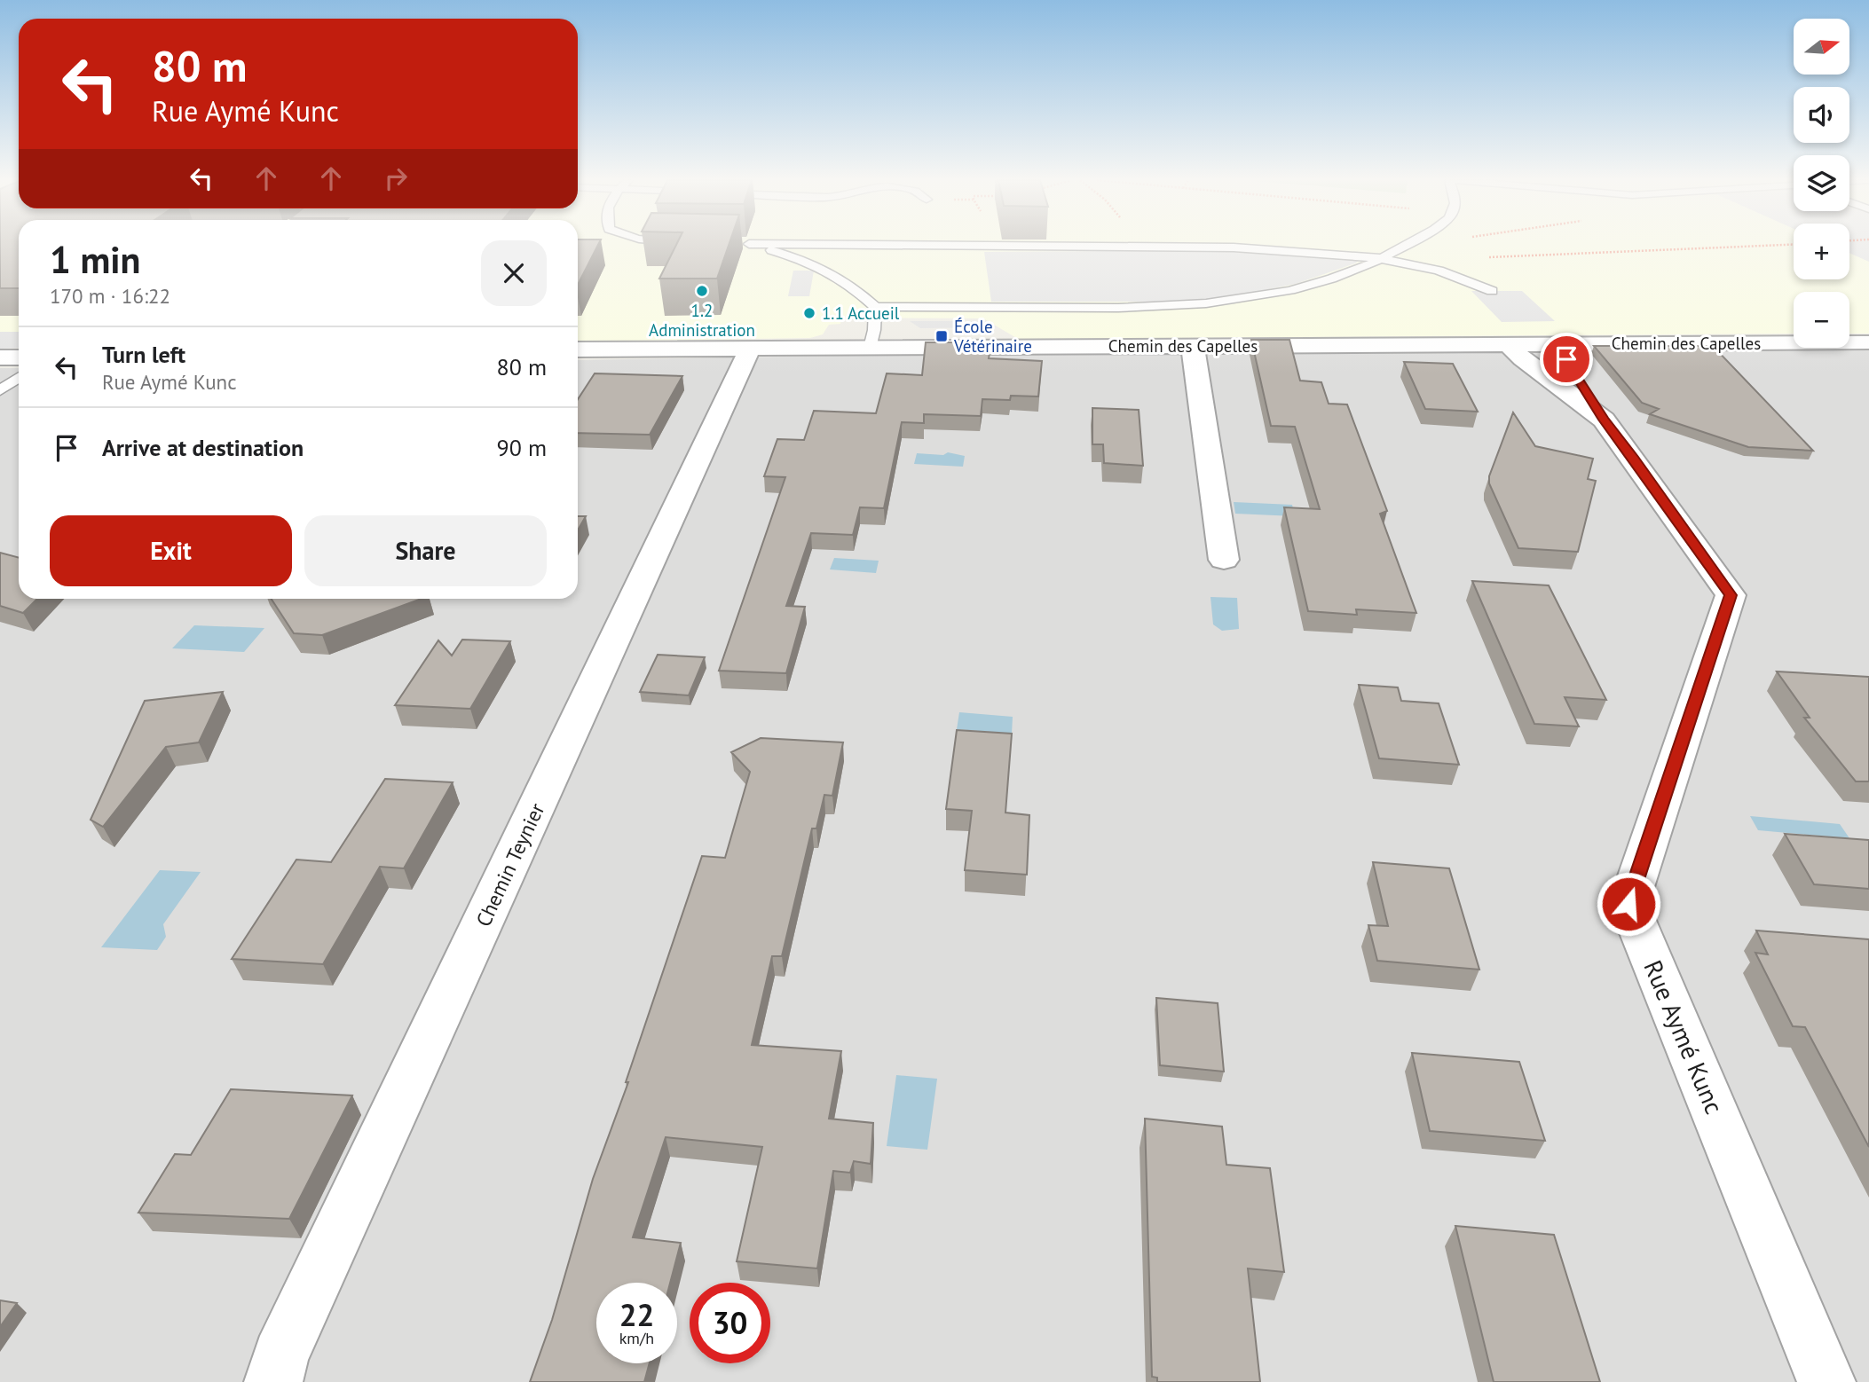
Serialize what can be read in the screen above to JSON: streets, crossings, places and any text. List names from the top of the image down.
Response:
{
  "streets": {
    "street": ["Chemin des Capelles", "Chemin Teynier", "Rue Aymé Kunc"]
  },
  "crossings": [
    ["Chemin des Capelles", "Chemin Teynier"],
    ["Chemin des Capelles", "Rue Aymé Kunc"]
  ],
  "places": {
    "other": ["1.2 Administration", "1.1 Accueil"],
    "transit": ["École Vétérinaire"]
  },
  "north": "right",
  "page": {
    "map_buttons": ["+", "−"],
    "turn": ["80 m", "Rue Aymé Kunc"],
    "heading": ["1 min", "170 m · 16:22"],
    "list": [
      {
        "name": "Turn left",
        "note": "Rue Aymé Kunc",
        "value": "80 m"
      },
      {
        "name": "Arrive at destination",
        "value": "90 m"
      }
    ],
    "buttons": ["Exit", "Share"],
    "speed": "22 km/h",
    "limit": "30"
  }
}
